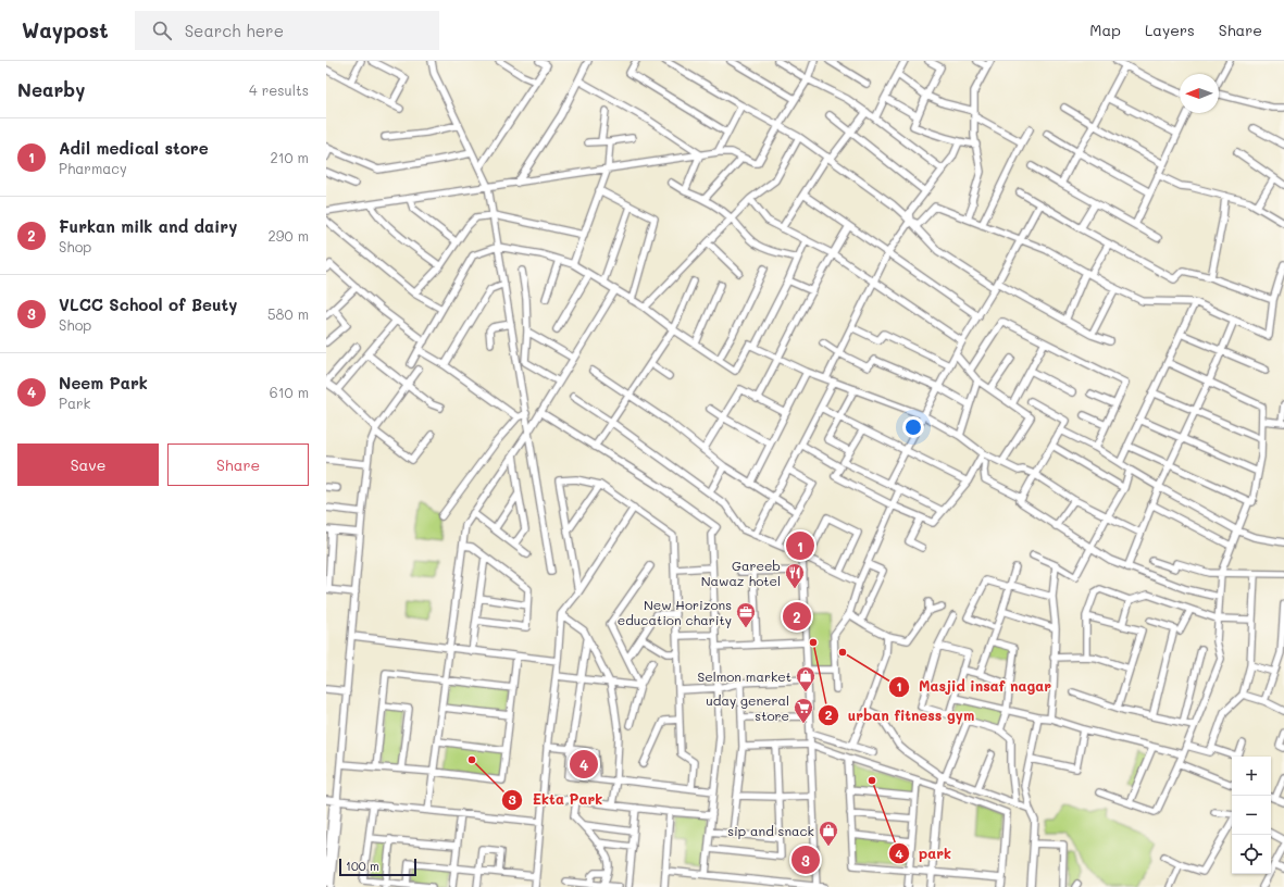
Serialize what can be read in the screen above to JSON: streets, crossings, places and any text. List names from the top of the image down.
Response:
{
  "places": {
    "restaurant": ["Gareeb Nawaz hotel"],
    "office": ["New Horizons education charity"],
    "other": [
      "urban fitness gym",
      "Masjid insaf nagar",
      "Ekta Park",
      "park"
    ],
    "shop": ["Selmon market", "sip and snack"],
    "supermarket": ["uday general store"]
  },
  "scale_bar": "100 m",
  "north": "left",
  "page": {
    "header": "Waypost",
    "search": "Search here",
    "nav": ["Map", "Layers", "Share"],
    "heading": ["Nearby", "4 results"],
    "list": [
      {
        "mark": "1",
        "name": "Adil medical store",
        "note": "Pharmacy",
        "value": "210 m"
      },
      {
        "mark": "2",
        "name": "Furkan milk and dairy",
        "note": "Shop",
        "value": "290 m"
      },
      {
        "mark": "3",
        "name": "VLCC School of Beuty",
        "note": "Shop",
        "value": "580 m"
      },
      {
        "mark": "4",
        "name": "Neem Park",
        "note": "Park",
        "value": "610 m"
      }
    ],
    "buttons": ["Save", "Share"],
    "pins": [
      "1",
      "2",
      "4",
      "3"
    ],
    "map_buttons": ["+", "−"],
    "scale": "100 m"
  }
}
